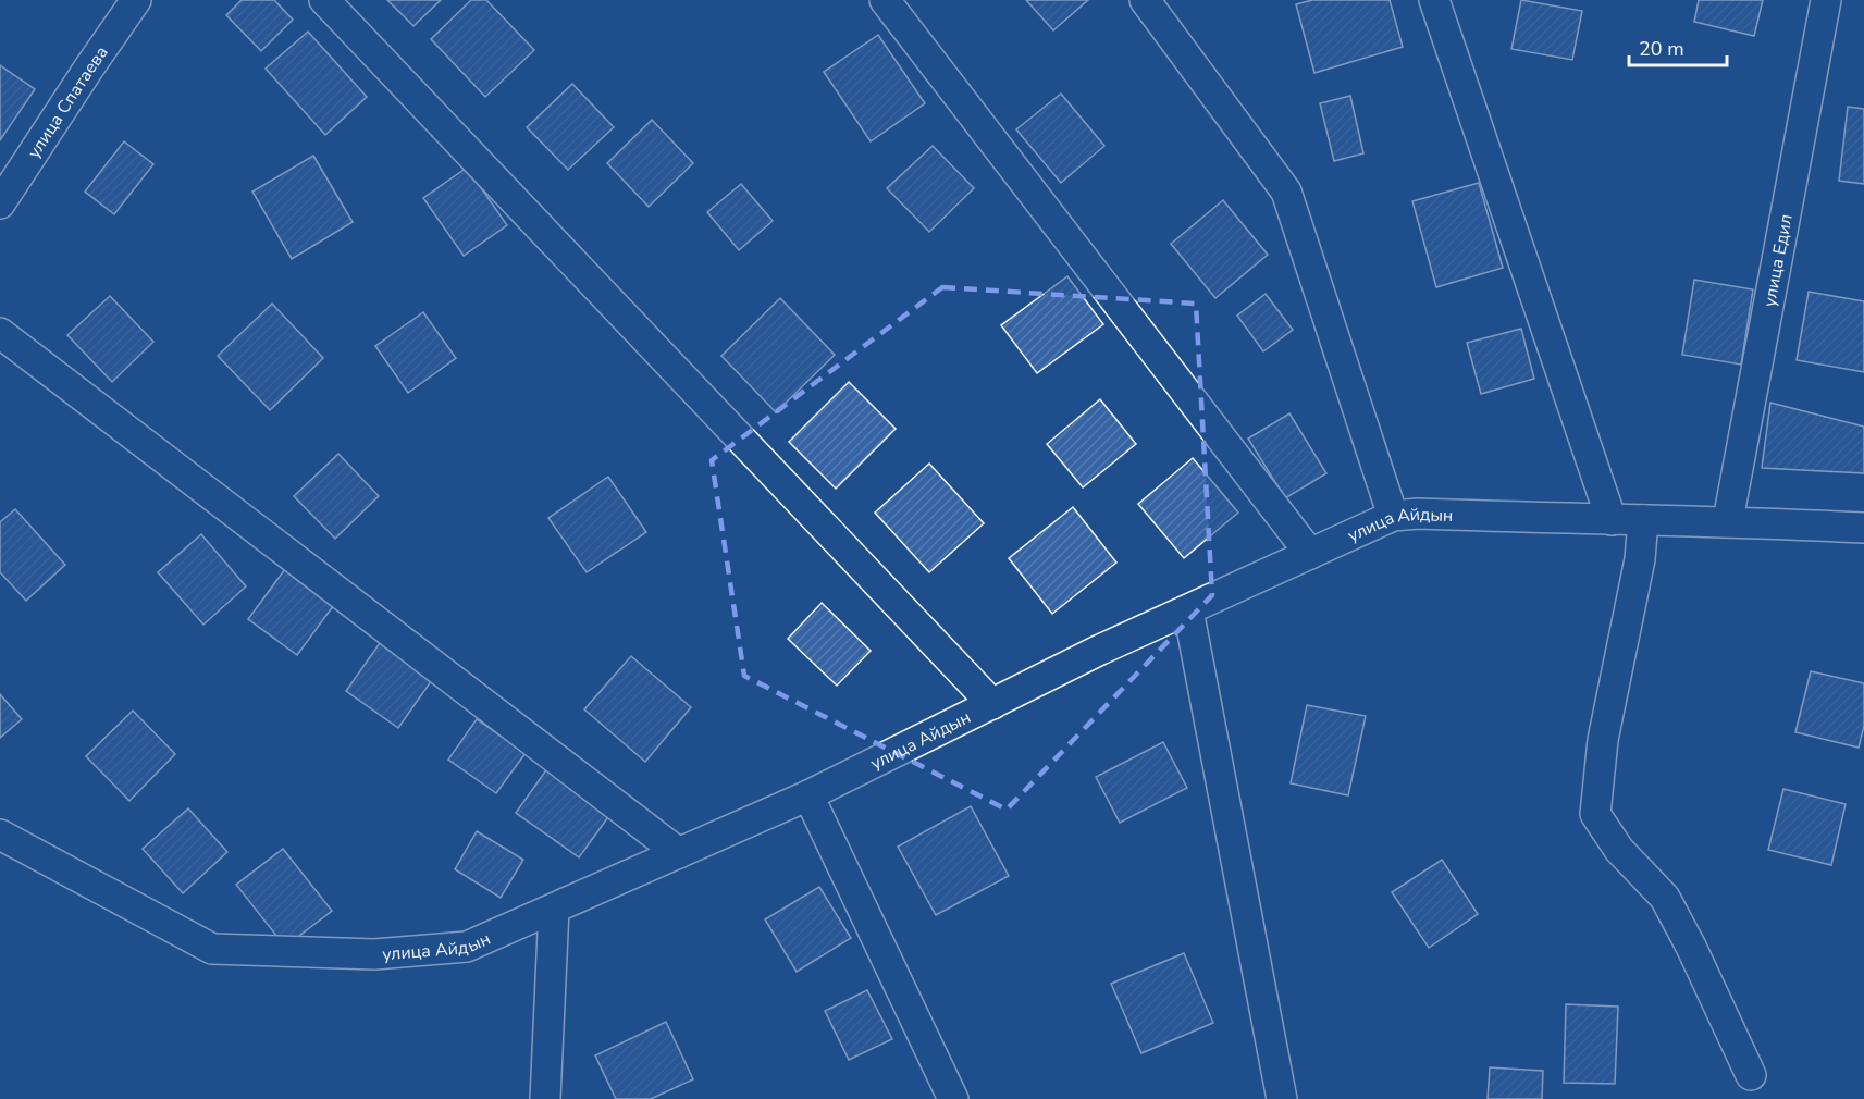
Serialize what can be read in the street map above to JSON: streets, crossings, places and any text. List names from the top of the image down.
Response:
{
  "streets": {
    "street": ["улица Спатаева", "улица Едил", "улица Айдын"]
  },
  "crossings": [
    ["улица Едил", "улица Айдын"]
  ],
  "scale_bar": "20 m"
}
